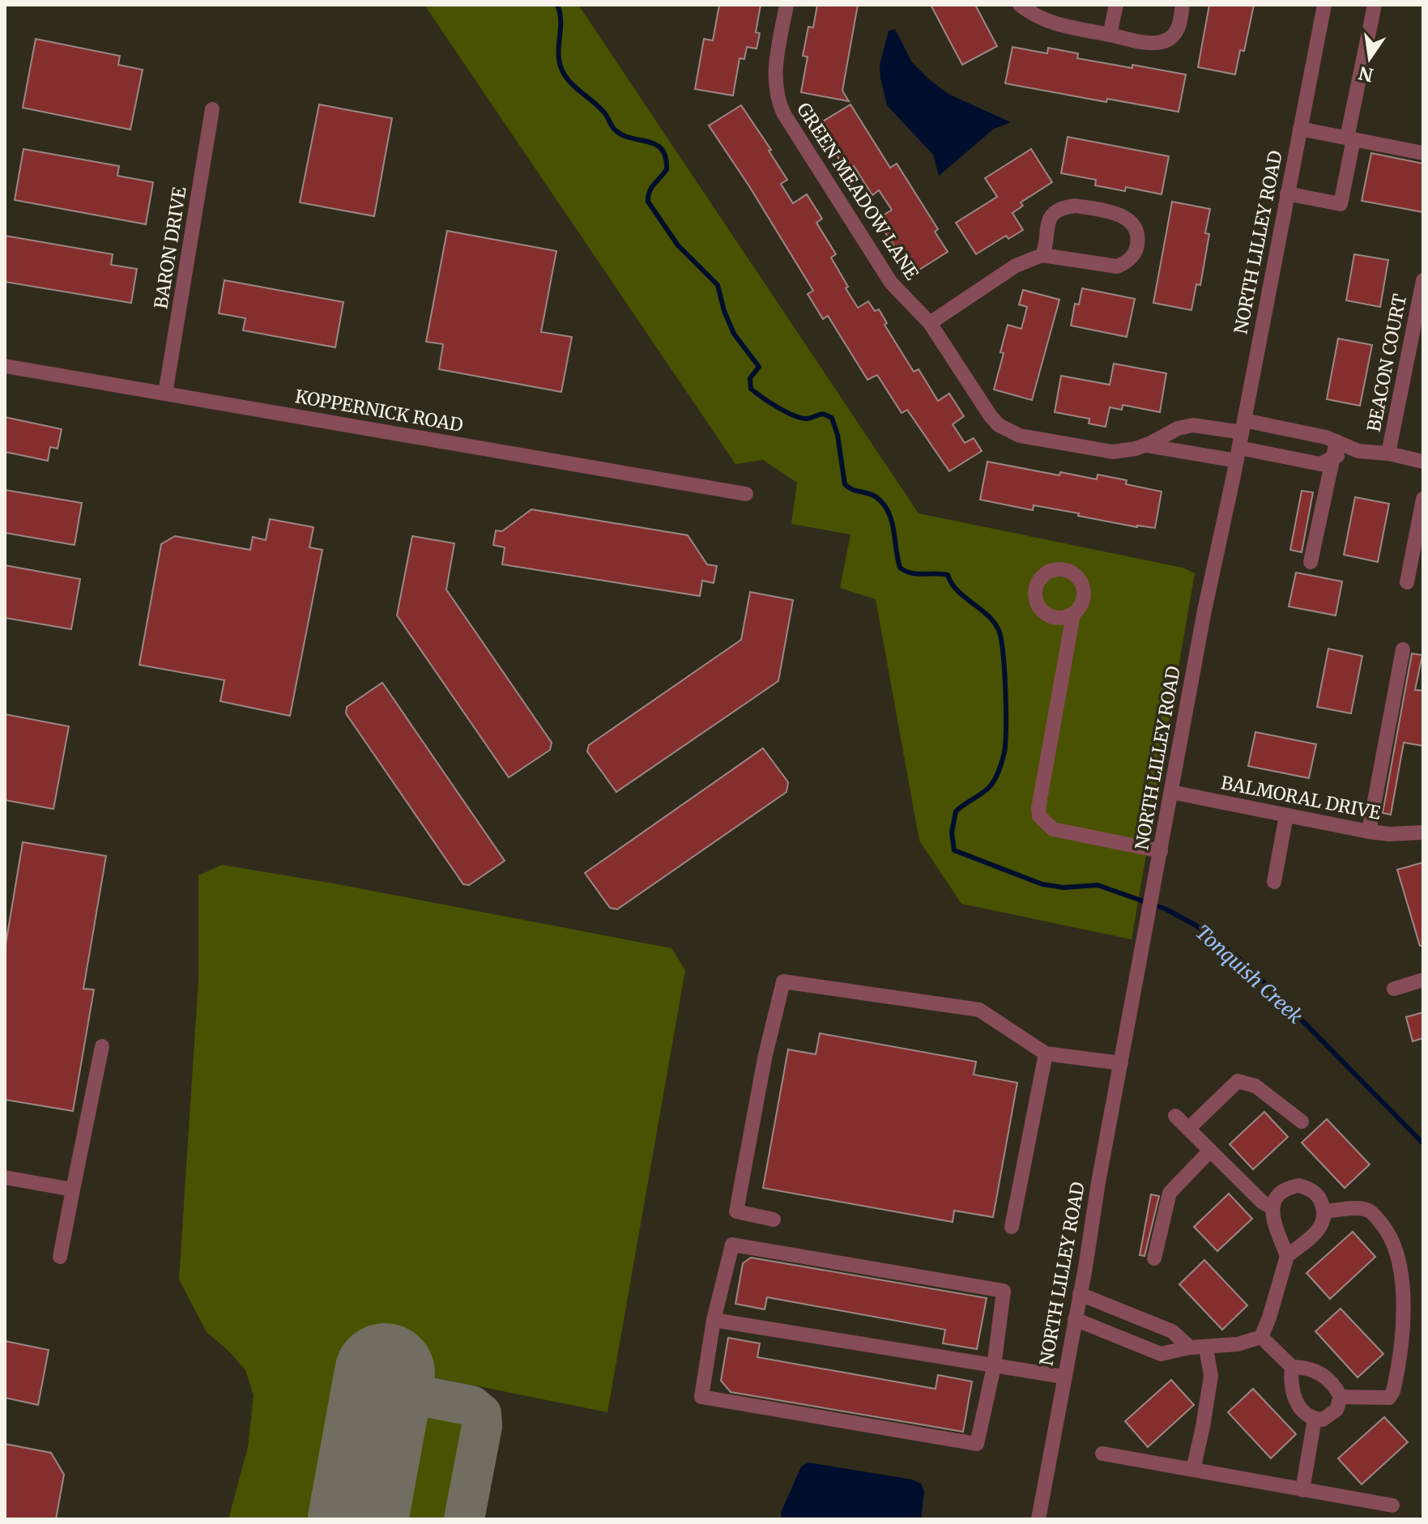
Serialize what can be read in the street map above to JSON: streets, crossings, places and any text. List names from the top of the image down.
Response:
{
  "streets": {
    "street": [
      "GREEN MEADOW LANE",
      "NORTH LILLEY ROAD",
      "BARON DRIVE",
      "BEACON COURT",
      "KOPPERNICK ROAD",
      "BALMORAL DRIVE"
    ]
  },
  "crossings": [
    ["GREEN MEADOW LANE", "NORTH LILLEY ROAD"],
    ["GREEN MEADOW LANE", "BEACON COURT"],
    ["NORTH LILLEY ROAD", "BALMORAL DRIVE"],
    ["BARON DRIVE", "KOPPERNICK ROAD"]
  ],
  "water": ["Tonquish Creek"],
  "north": "bottom"
}
